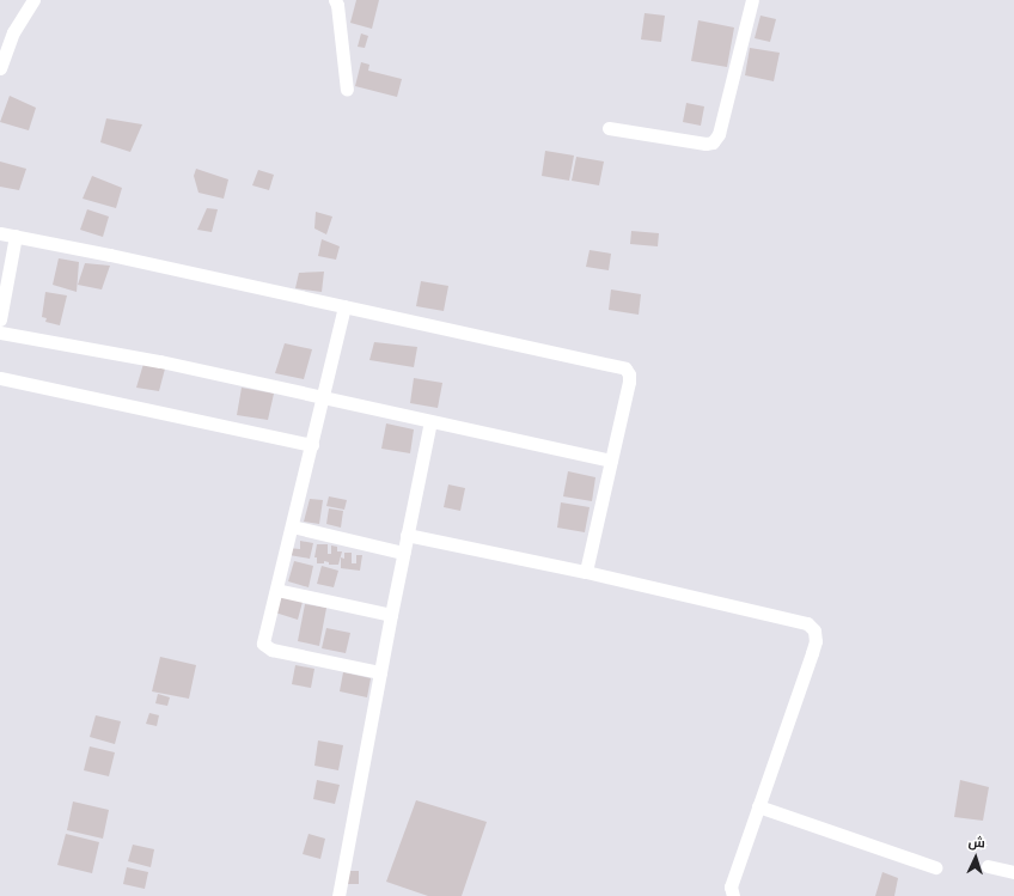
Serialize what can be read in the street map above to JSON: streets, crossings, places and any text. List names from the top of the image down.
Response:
{
  "north": "top"
}
